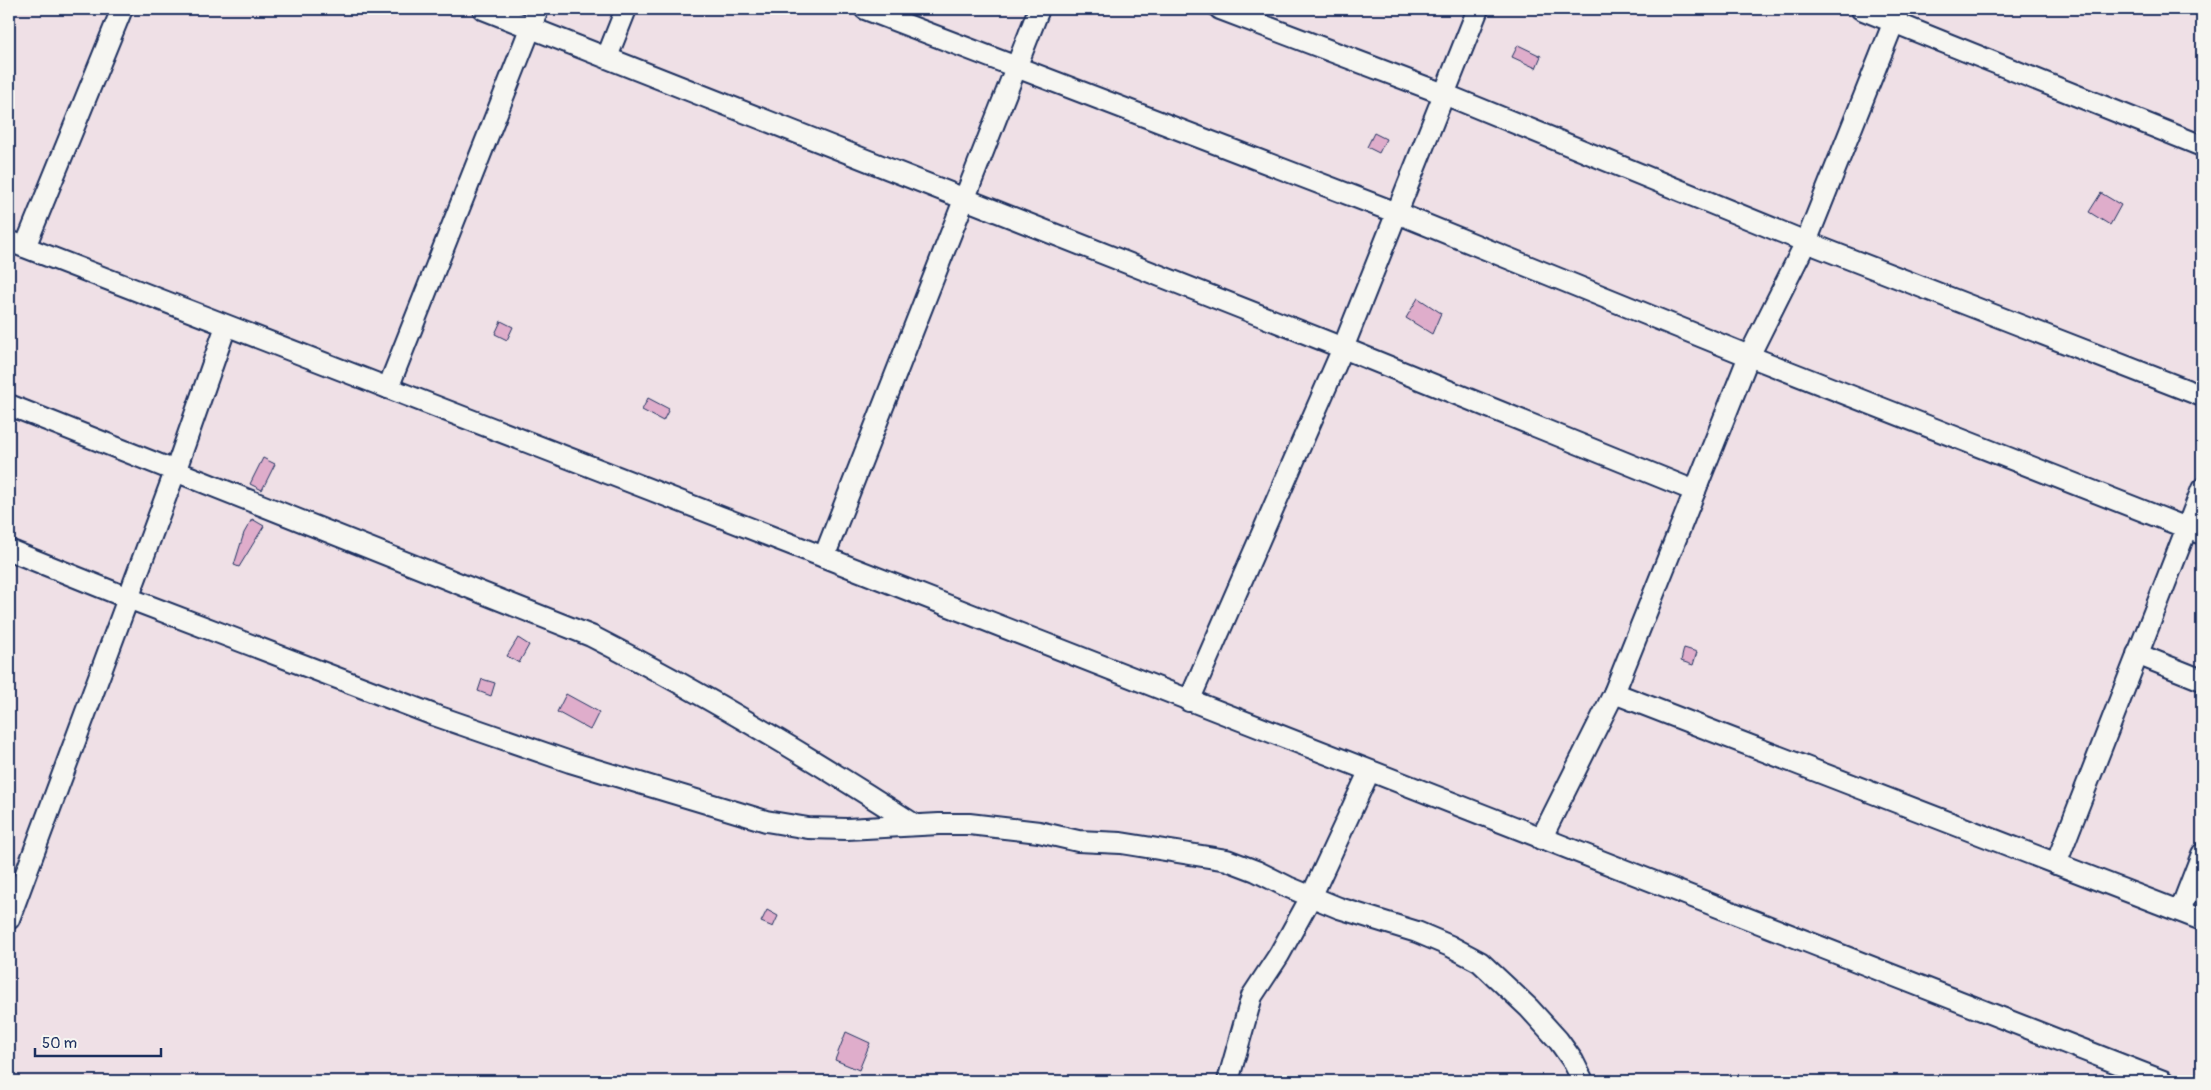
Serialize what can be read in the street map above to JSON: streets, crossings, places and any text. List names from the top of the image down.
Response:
{
  "scale_bar": "50 m"
}
